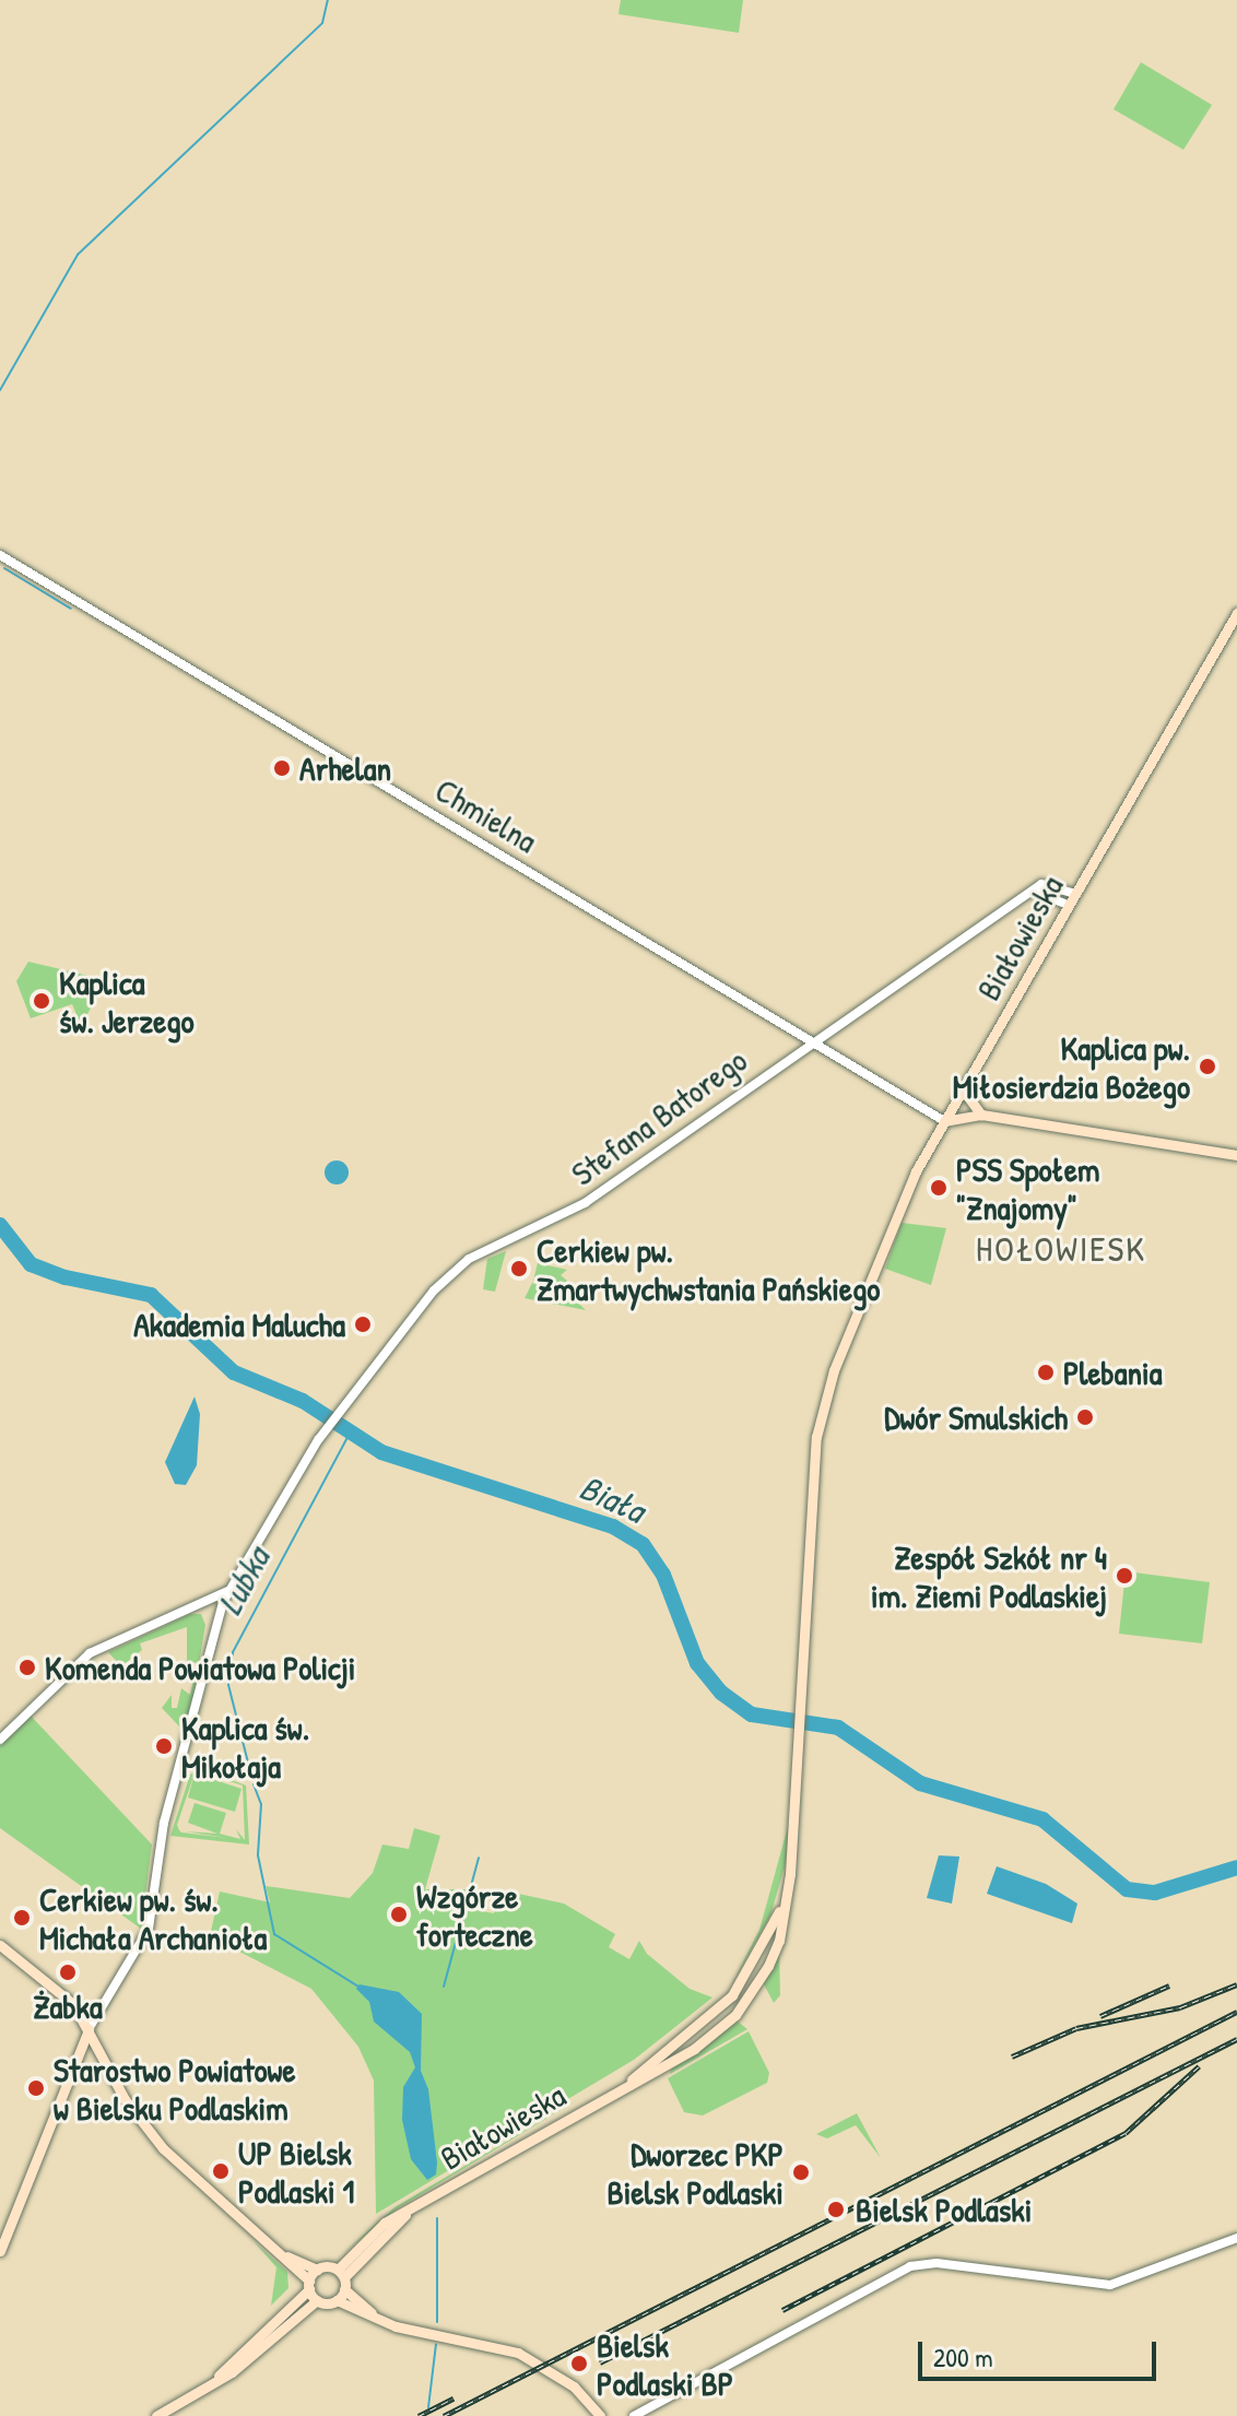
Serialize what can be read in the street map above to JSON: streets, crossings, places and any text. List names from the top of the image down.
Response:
{
  "streets": {
    "main road": ["Białowieska"],
    "street": ["Chmielna", "Stefana Batorego"]
  },
  "crossings": [
    ["Chmielna", "Białowieska"],
    ["Chmielna", "Stefana Batorego"]
  ],
  "districts": ["HOŁOWIESK"],
  "water": ["Biała", "Lubka"],
  "places": [
    "Arhelan",
    "Kaplica św. Jerzego",
    "Kaplica pw. Miłosierdzia Bożego",
    "PSS Społem \"Znajomy\"",
    "Cerkiew pw. Zmartwychwstania Pańskiego",
    "Akademia Malucha",
    "Plebania",
    "Dwór Smulskich",
    "Zespół Szkół nr 4 im. Ziemi Podlaskiej",
    "Komenda Powiatowa Policji",
    "Kaplica św. Mikołaja",
    "Wzgórze forteczne",
    "Cerkiew pw. św. Michała Archanioła",
    "Żabka",
    "Starostwo Powiatowe w Bielsku Podlaskim",
    "UP Bielsk Podlaski 1",
    "Dworzec PKP Bielsk Podlaski",
    "Bielsk Podlaski",
    "Bielsk Podlaski BP"
  ],
  "scale_bar": "200 m"
}
